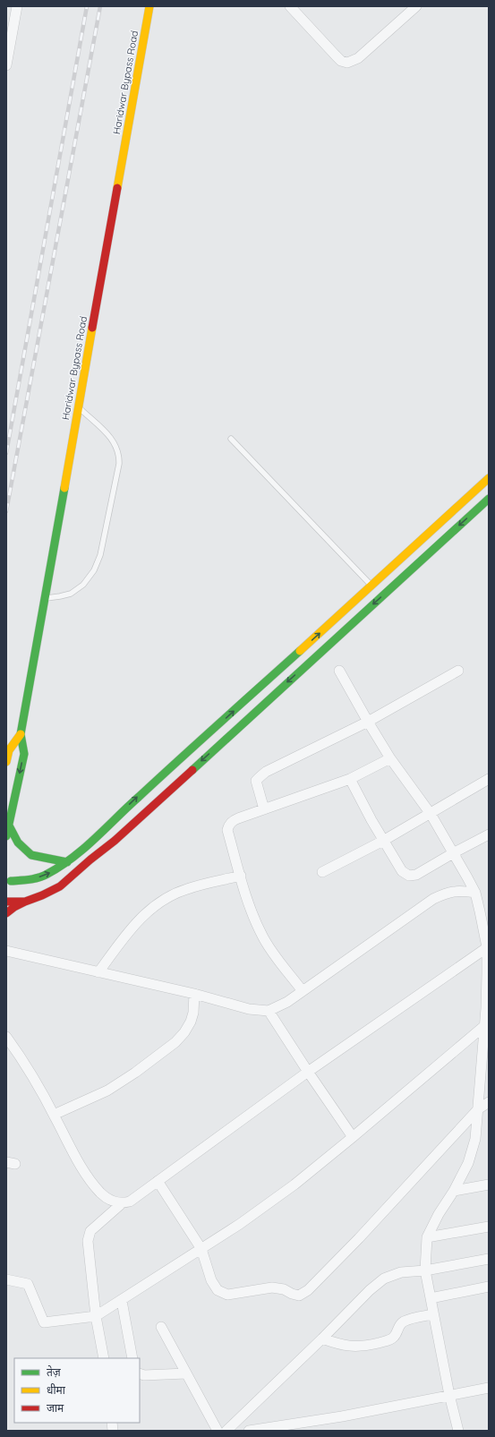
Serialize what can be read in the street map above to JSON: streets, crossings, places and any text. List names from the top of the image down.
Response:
{
  "streets": {
    "main road": ["Haridwar Bypass Road"]
  },
  "legend": ["तेज़", "धीमा", "जाम"]
}
